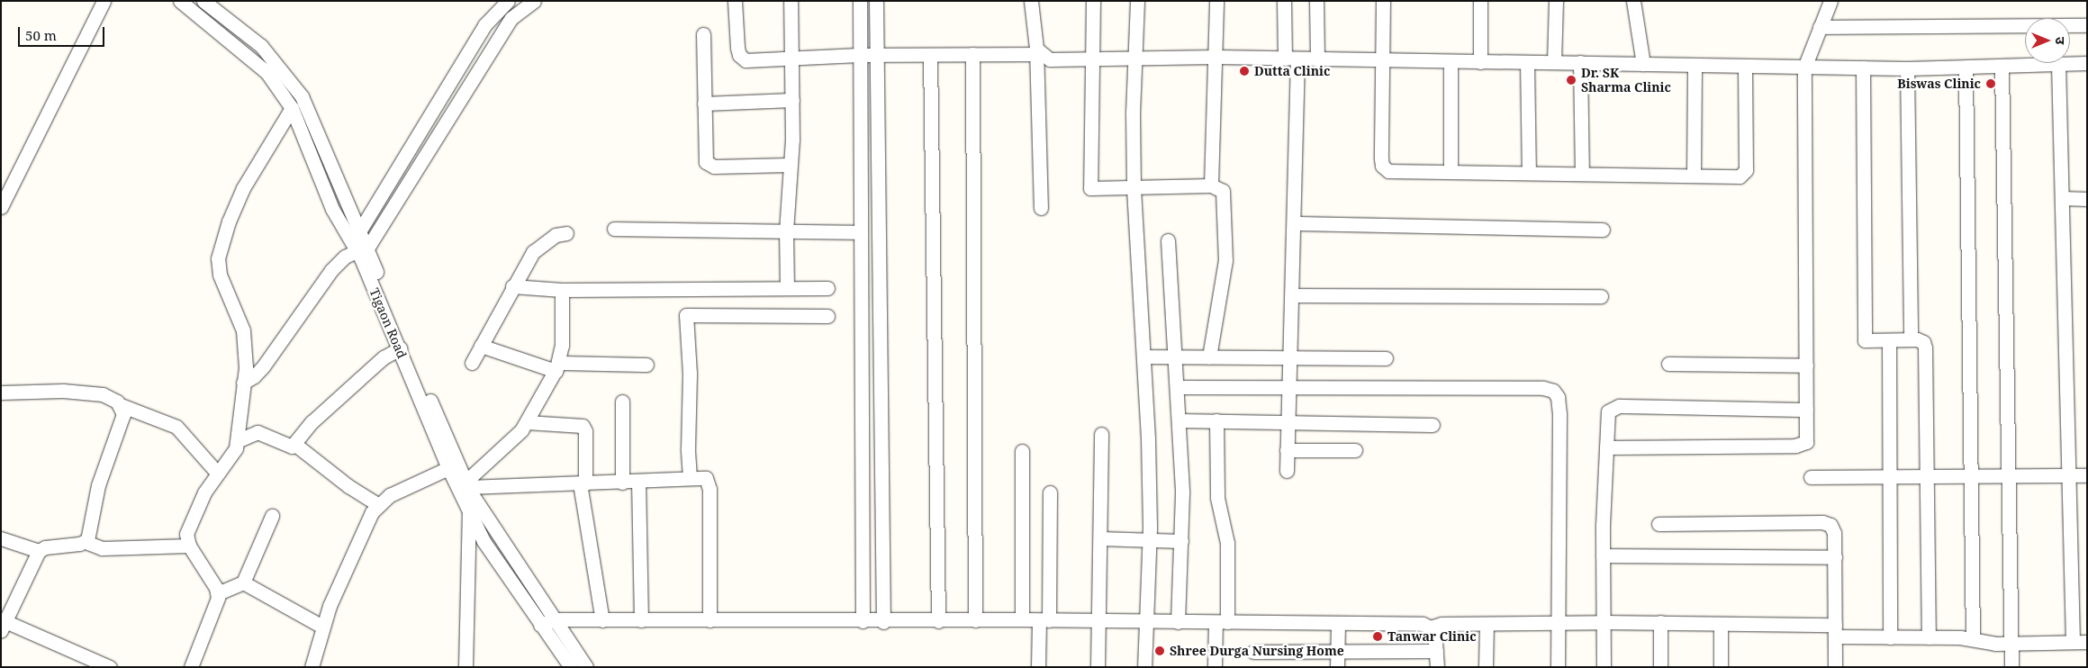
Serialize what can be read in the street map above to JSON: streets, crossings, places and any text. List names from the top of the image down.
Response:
{
  "streets": {
    "street": ["Tigaon Road"]
  },
  "places": [
    "Dutta Clinic",
    "Dr. SK Sharma Clinic",
    "Biswas Clinic",
    "Tanwar Clinic",
    "Shree Durga Nursing Home"
  ],
  "scale_bar": "50 m",
  "north": "right"
}
